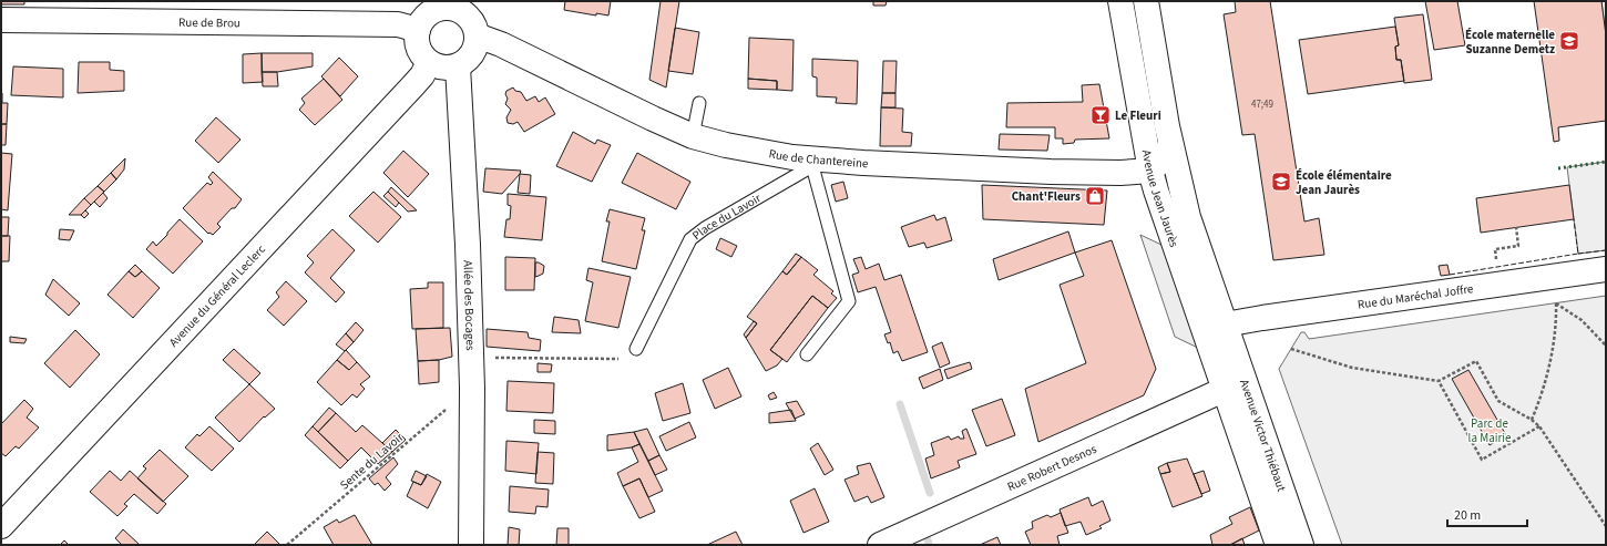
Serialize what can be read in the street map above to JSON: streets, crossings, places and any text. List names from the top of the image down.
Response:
{
  "streets": {
    "street": [
      "Rue de Brou",
      "Rue de Chantereine",
      "Avenue Jean Jaurès",
      "Avenue du Général Leclerc",
      "Rue du Maréchal Joffre",
      "Allée des Bocages",
      "Avenue Victor Thiébaut",
      "Rue Robert Desnos"
    ],
    "lane": ["Place du Lavoir"],
    "path": ["Sente du Lavoir"]
  },
  "crossings": [
    ["Rue de Brou", "Rue de Chantereine"],
    ["Rue de Brou", "Avenue du Général Leclerc"],
    ["Rue de Brou", "Allée des Bocages"],
    ["Rue de Chantereine", "Avenue Jean Jaurès"],
    ["Rue de Chantereine", "Place du Lavoir"],
    ["Rue de Chantereine", "Avenue du Général Leclerc"],
    ["Rue de Chantereine", "Allée des Bocages"],
    ["Avenue Jean Jaurès", "Rue du Maréchal Joffre"],
    ["Avenue Jean Jaurès", "Avenue Victor Thiébaut"],
    ["Avenue Jean Jaurès", "Rue Robert Desnos"],
    ["Avenue du Général Leclerc", "Allée des Bocages"],
    ["Rue du Maréchal Joffre", "Avenue Victor Thiébaut"],
    ["Allée des Bocages", "Sente du Lavoir"],
    ["Avenue Victor Thiébaut", "Rue Robert Desnos"]
  ],
  "parks": ["Parc de la Mairie"],
  "places": {
    "school or university": ["École maternelle Suzanne Demetz", "École élémentaire Jean Jaurès"],
    "bar": ["Le Fleuri"],
    "shop": ["Chant'Fleurs"]
  },
  "house_numbers": ["47;49"],
  "scale_bar": "20 m"
}
